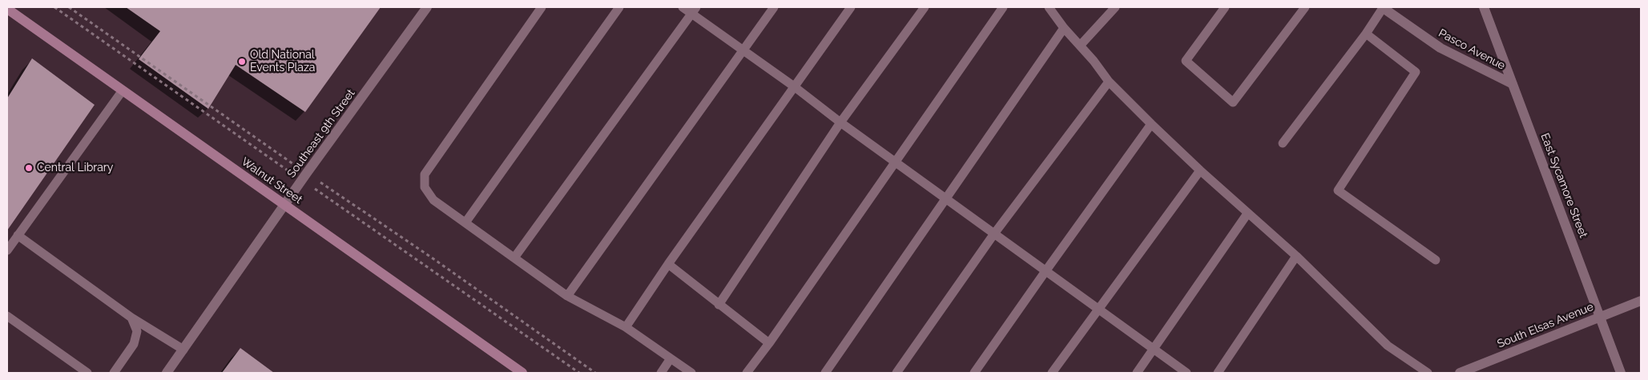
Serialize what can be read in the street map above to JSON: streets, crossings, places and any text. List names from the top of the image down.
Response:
{
  "streets": {
    "main road": ["Walnut Street"],
    "street": [
      "Pasco Avenue",
      "Southeast 9th Street",
      "East Sycamore Street",
      "South Elsas Avenue"
    ]
  },
  "crossings": [
    ["Pasco Avenue", "East Sycamore Street"],
    ["Southeast 9th Street", "Walnut Street"],
    ["East Sycamore Street", "South Elsas Avenue"]
  ],
  "places": ["Old National Events Plaza", "Central Library"]
}
